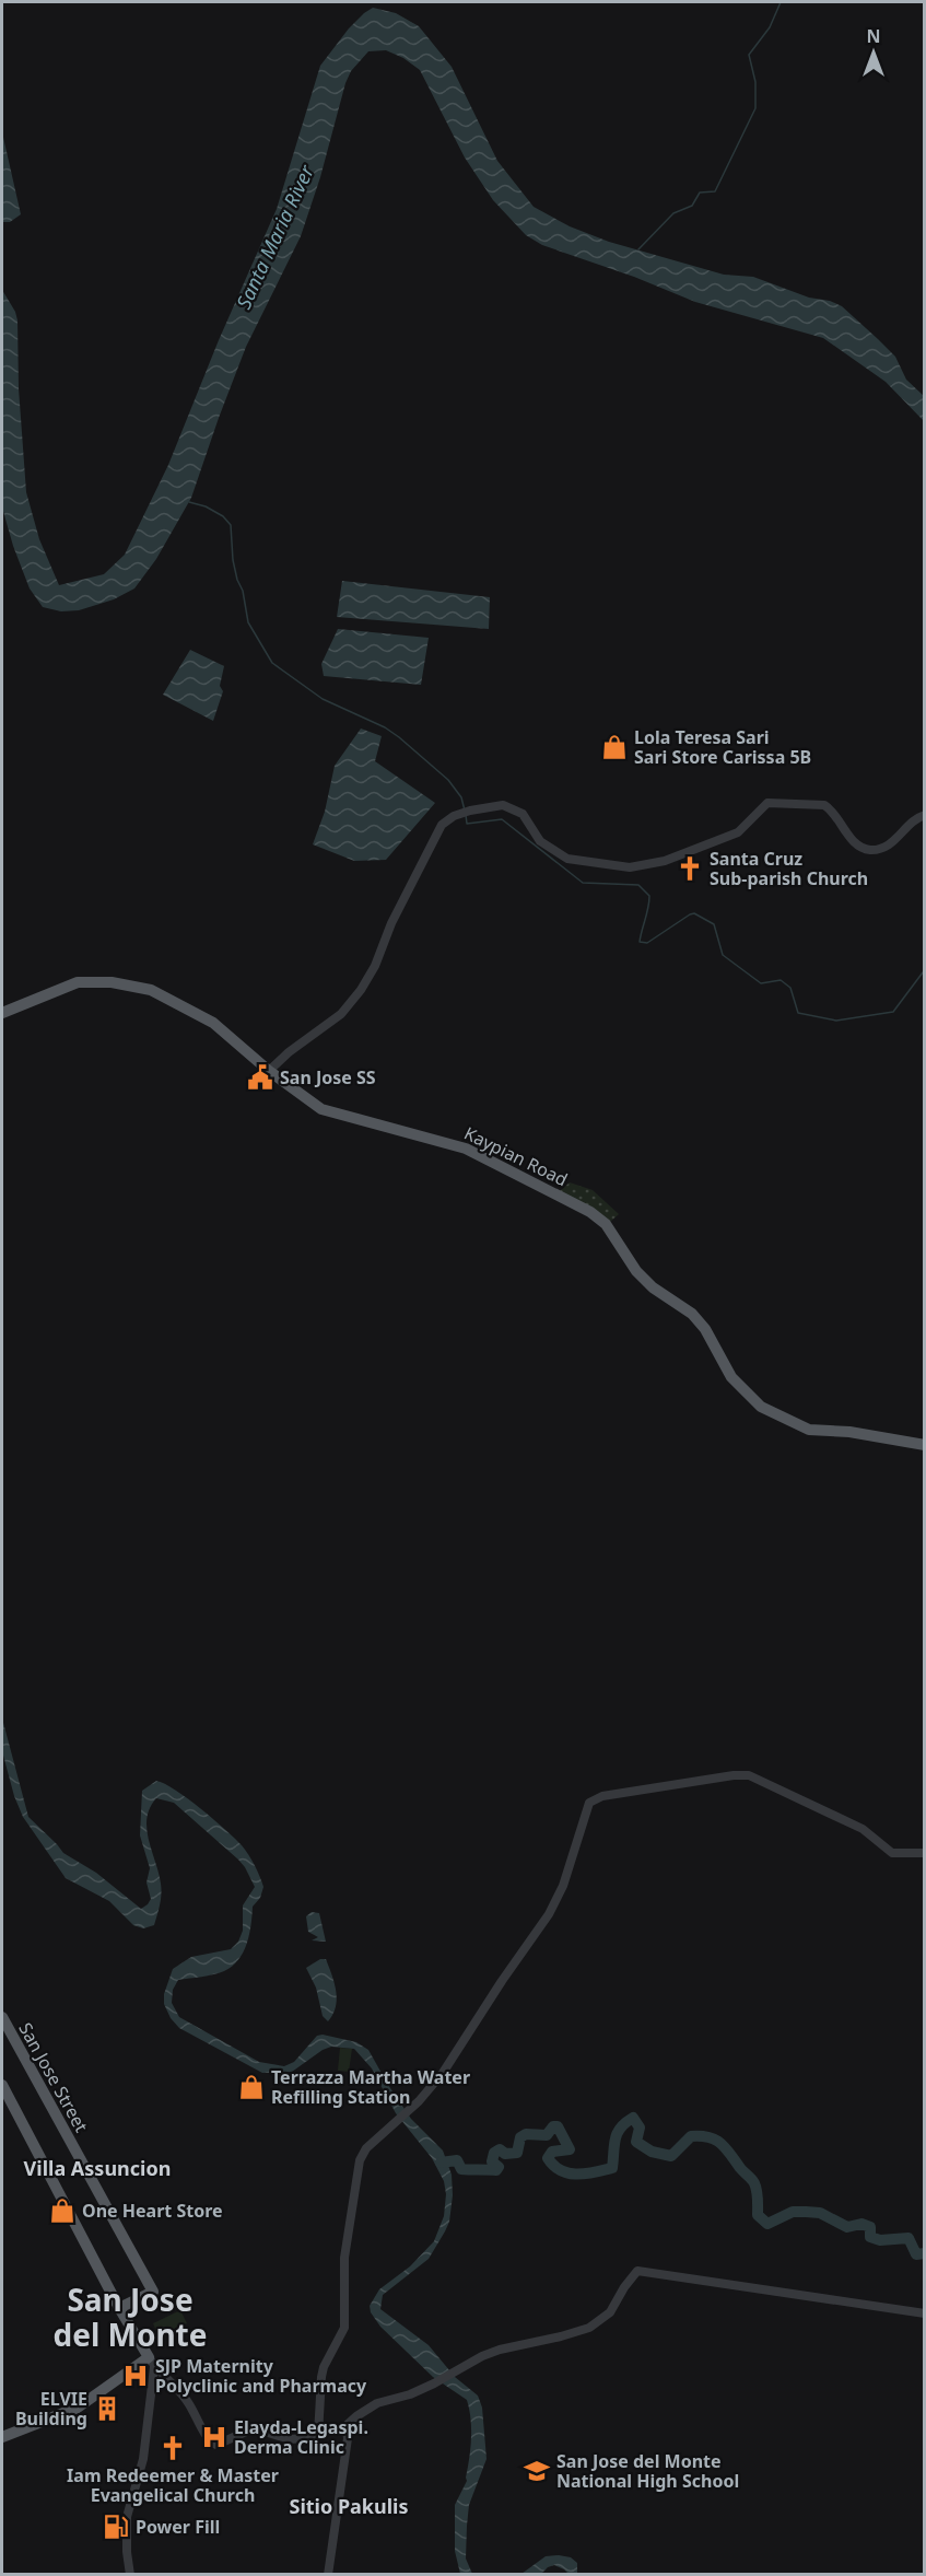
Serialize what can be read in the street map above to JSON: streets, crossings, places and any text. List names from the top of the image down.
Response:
{
  "streets": {
    "main road": ["Kaypian Road", "San Jose Street"]
  },
  "districts": ["Villa Assuncion", "San Jose del Monte", "Sitio Pakulis"],
  "water": ["Santa Maria River"],
  "places": {
    "shop": ["Lola Teresa Sari Sari Store Carissa 5B", "Terrazza Martha Water Refilling Station", "One Heart Store"],
    "church": ["Santa Cruz Sub-parish Church", "Iam Redeemer & Master Evangelical Church"],
    "public building": ["San Jose SS"],
    "hospital": ["SJP Maternity Polyclinic and Pharmacy", "Elayda-Legaspi. Derma Clinic"],
    "building": ["ELVIE Building"],
    "school or university": ["San Jose del Monte National High School"],
    "fuel station": ["Power Fill"]
  },
  "north": "top"
}
